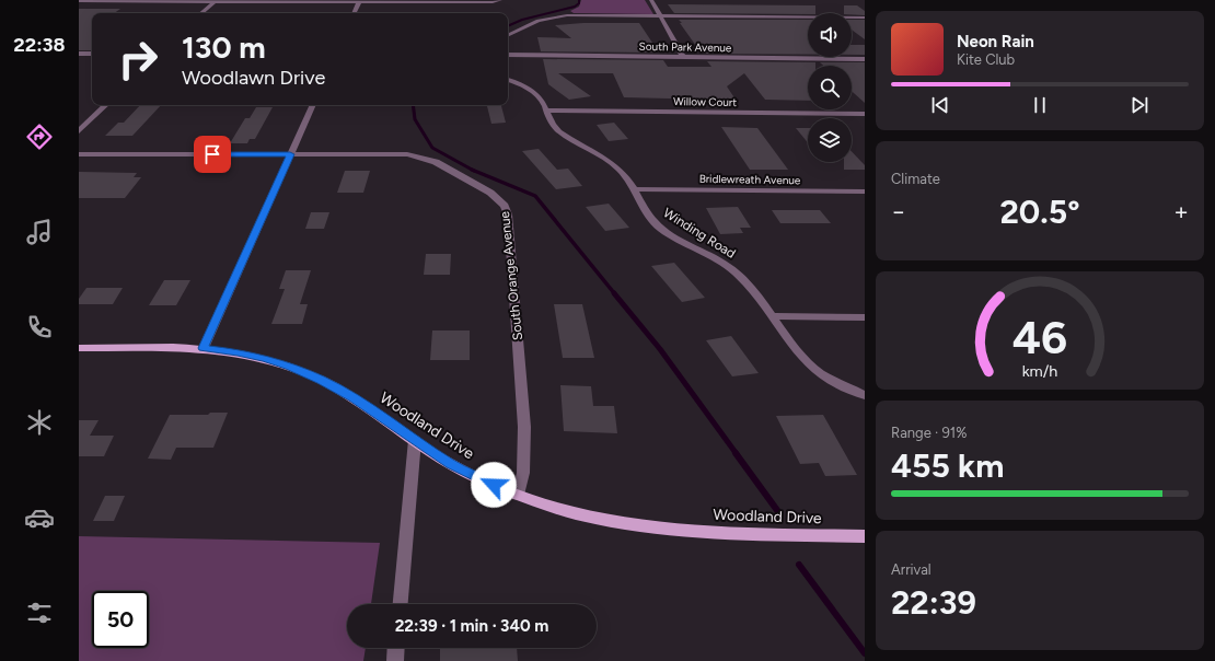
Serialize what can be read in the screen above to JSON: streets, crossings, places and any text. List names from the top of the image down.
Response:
{
  "streets": {
    "main road": ["Woodland Drive"],
    "street": [
      "South Park Avenue",
      "Willow Court",
      "Bridlewreath Avenue",
      "Winding Road",
      "South Orange Avenue"
    ]
  },
  "crossings": [
    ["Willow Court", "Winding Road"],
    ["Bridlewreath Avenue", "Winding Road"],
    ["South Orange Avenue", "Woodland Drive"]
  ],
  "page": {
    "tabs": "22:38",
    "turn": ["130 m", "Woodlawn Drive"],
    "song": ["Neon Rain", "Kite Club"],
    "tile": [
      "Climate",
      ["Range · 91%", "455 km"],
      ["Arrival", "22:39"]
    ],
    "heat": ["−", "20.5°", "+"],
    "limit": "50",
    "trip": "22:39 · 1 min · 340 m",
    "gauge": ["46", "km/h"]
  }
}
